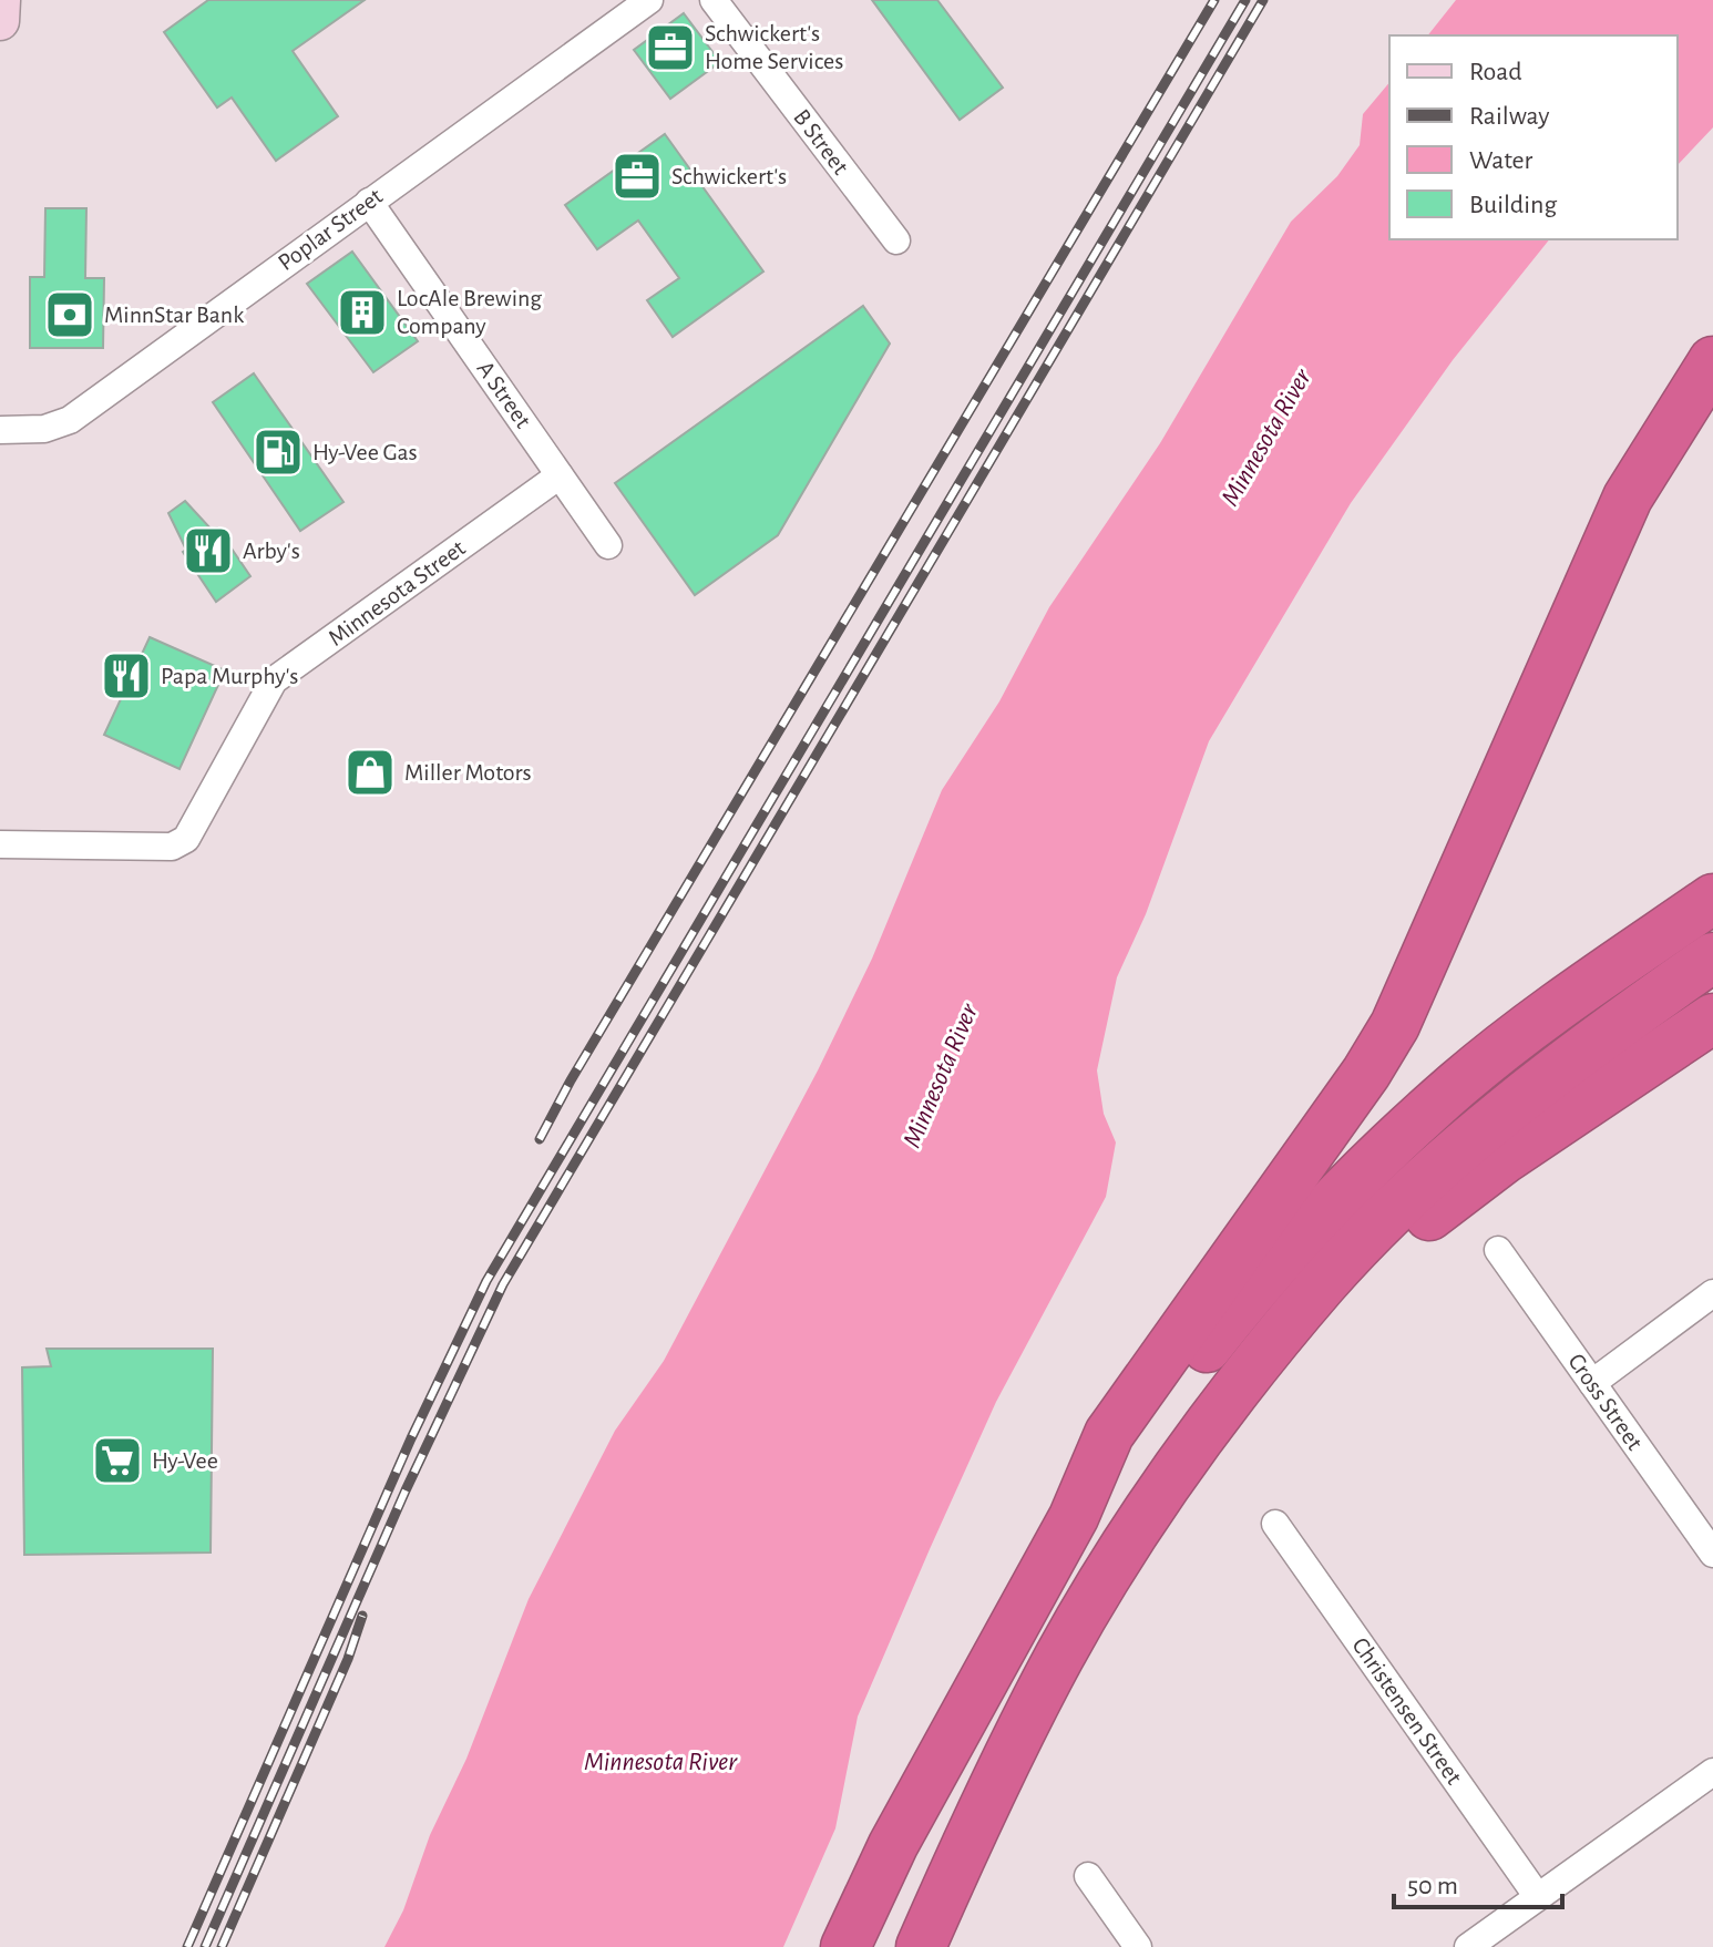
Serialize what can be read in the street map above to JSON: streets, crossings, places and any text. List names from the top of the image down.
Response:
{
  "streets": {
    "street": [
      "B Street",
      "Poplar Street",
      "A Street",
      "Minnesota Street",
      "Cross Street",
      "Christensen Street"
    ]
  },
  "crossings": [
    ["Poplar Street", "A Street"],
    ["A Street", "Minnesota Street"]
  ],
  "water": ["Minnesota River"],
  "places": {
    "office": ["Schwickert's Home Services", "Schwickert's"],
    "building": ["LocAle Brewing Company"],
    "bank": ["MinnStar Bank"],
    "fuel station": ["Hy-Vee Gas"],
    "restaurant": ["Arby's", "Papa Murphy's"],
    "shop": ["Miller Motors"],
    "supermarket": ["Hy-Vee"]
  },
  "legend": [
    "Road",
    "Railway",
    "Water",
    "Building"
  ],
  "scale_bar": "50 m"
}
